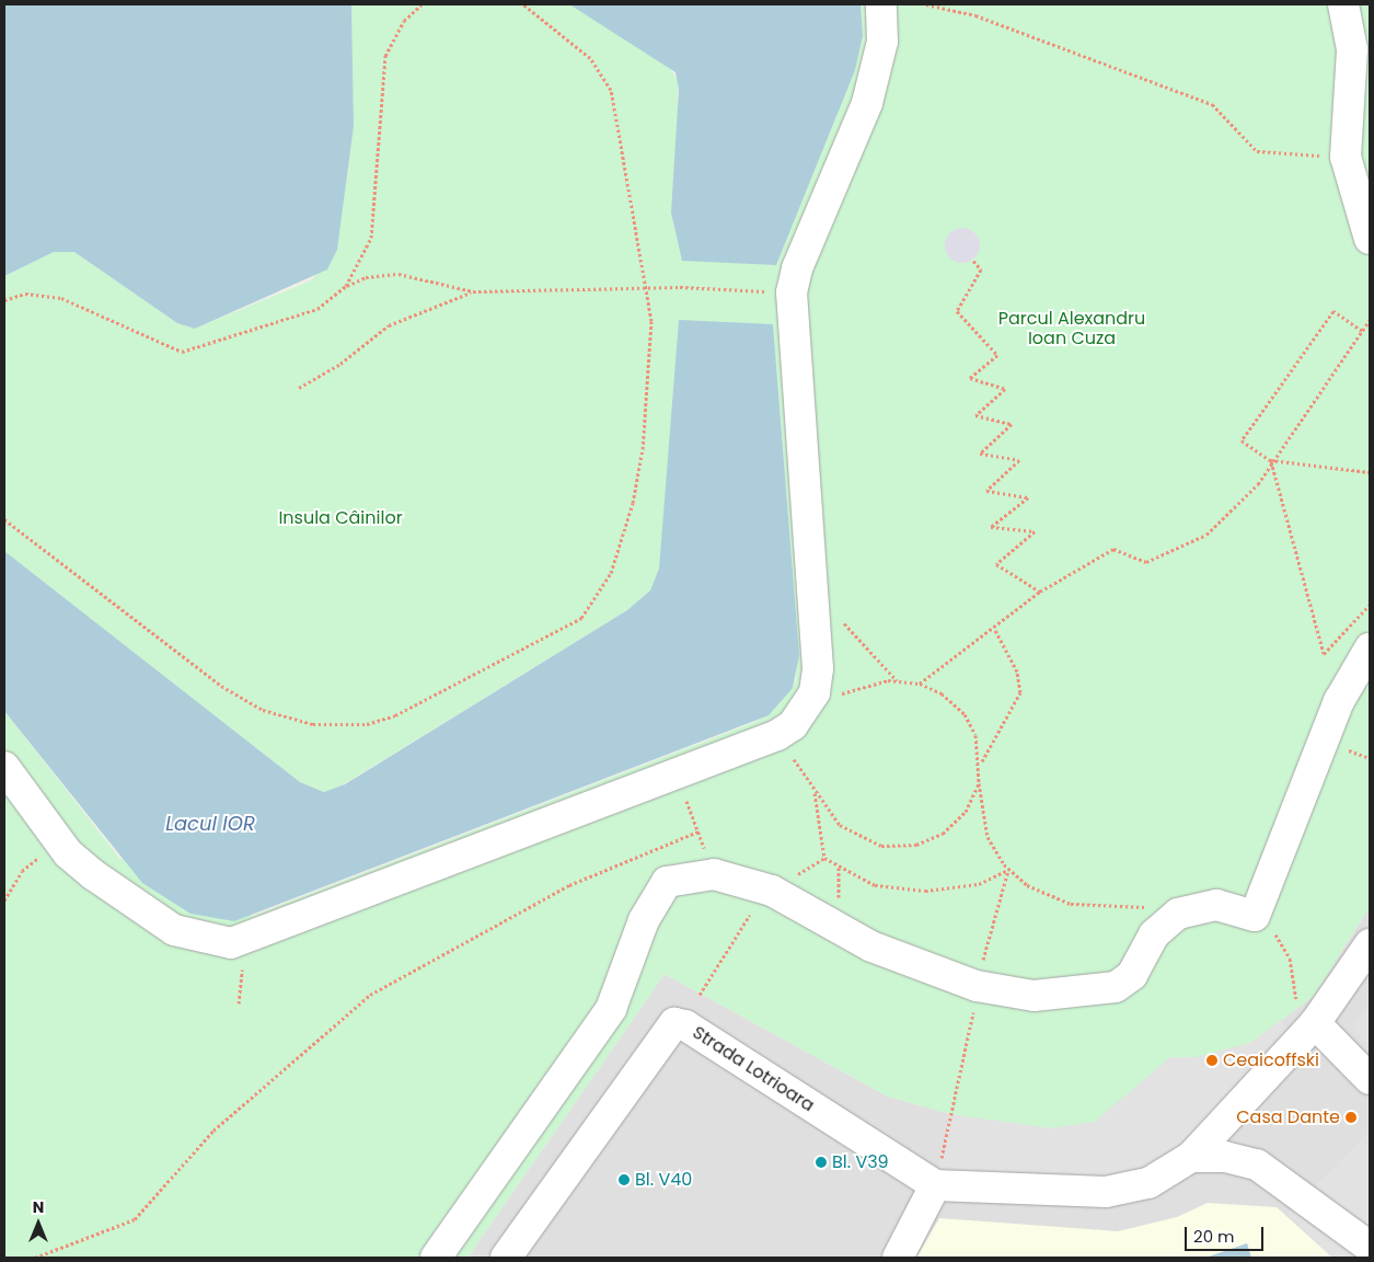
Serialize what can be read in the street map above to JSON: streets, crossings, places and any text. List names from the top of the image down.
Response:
{
  "streets": {
    "street": ["Strada Lotrioara"]
  },
  "water": ["Lacul IOR"],
  "parks": ["Parcul Alexandru Ioan Cuza", "Insula Câinilor"],
  "places": [
    "Ceaicoffski",
    "Casa Dante",
    "Bl. V39",
    "Bl. V40"
  ],
  "scale_bar": "20 m",
  "north": "top"
}
